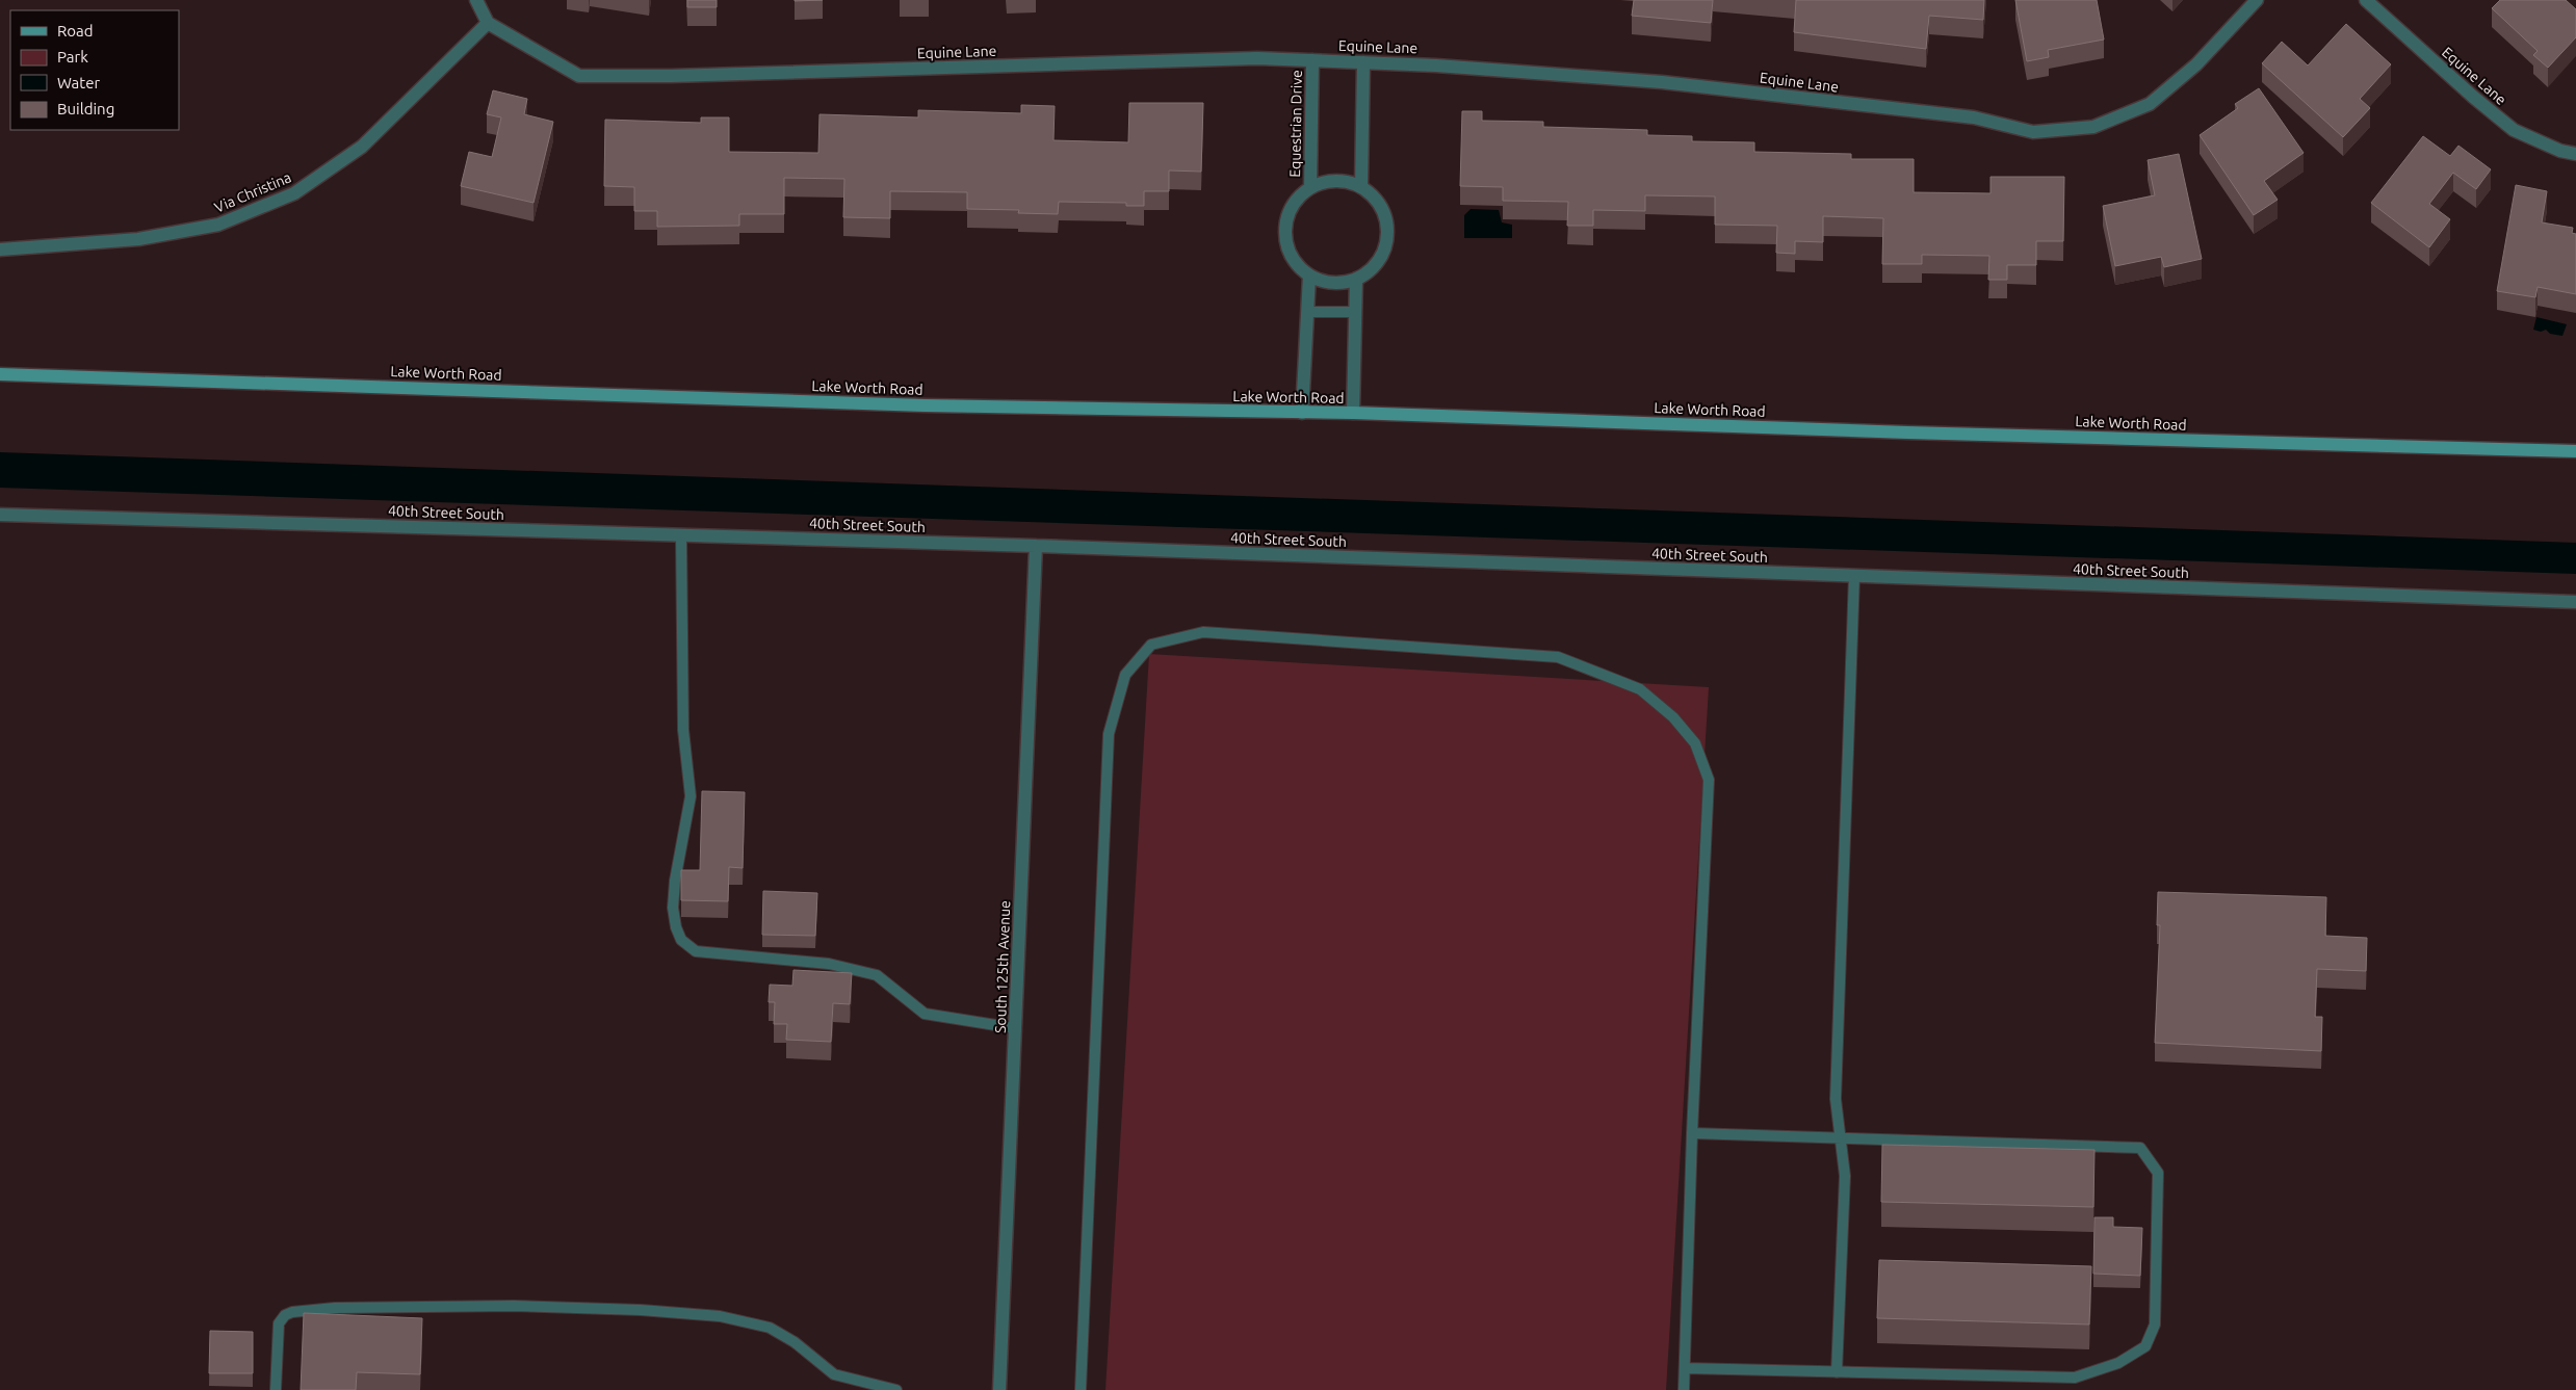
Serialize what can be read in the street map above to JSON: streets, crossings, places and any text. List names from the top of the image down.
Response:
{
  "streets": {
    "street": [
      "Equine Lane",
      "Equestrian Drive",
      "Via Christina",
      "Lake Worth Road",
      "40th Street South",
      "South 125th Avenue"
    ]
  },
  "crossings": [
    ["Equine Lane", "Equestrian Drive"],
    ["Equine Lane", "Via Christina"],
    ["40th Street South", "South 125th Avenue"]
  ],
  "legend": [
    "Road",
    "Park",
    "Water",
    "Building"
  ]
}
